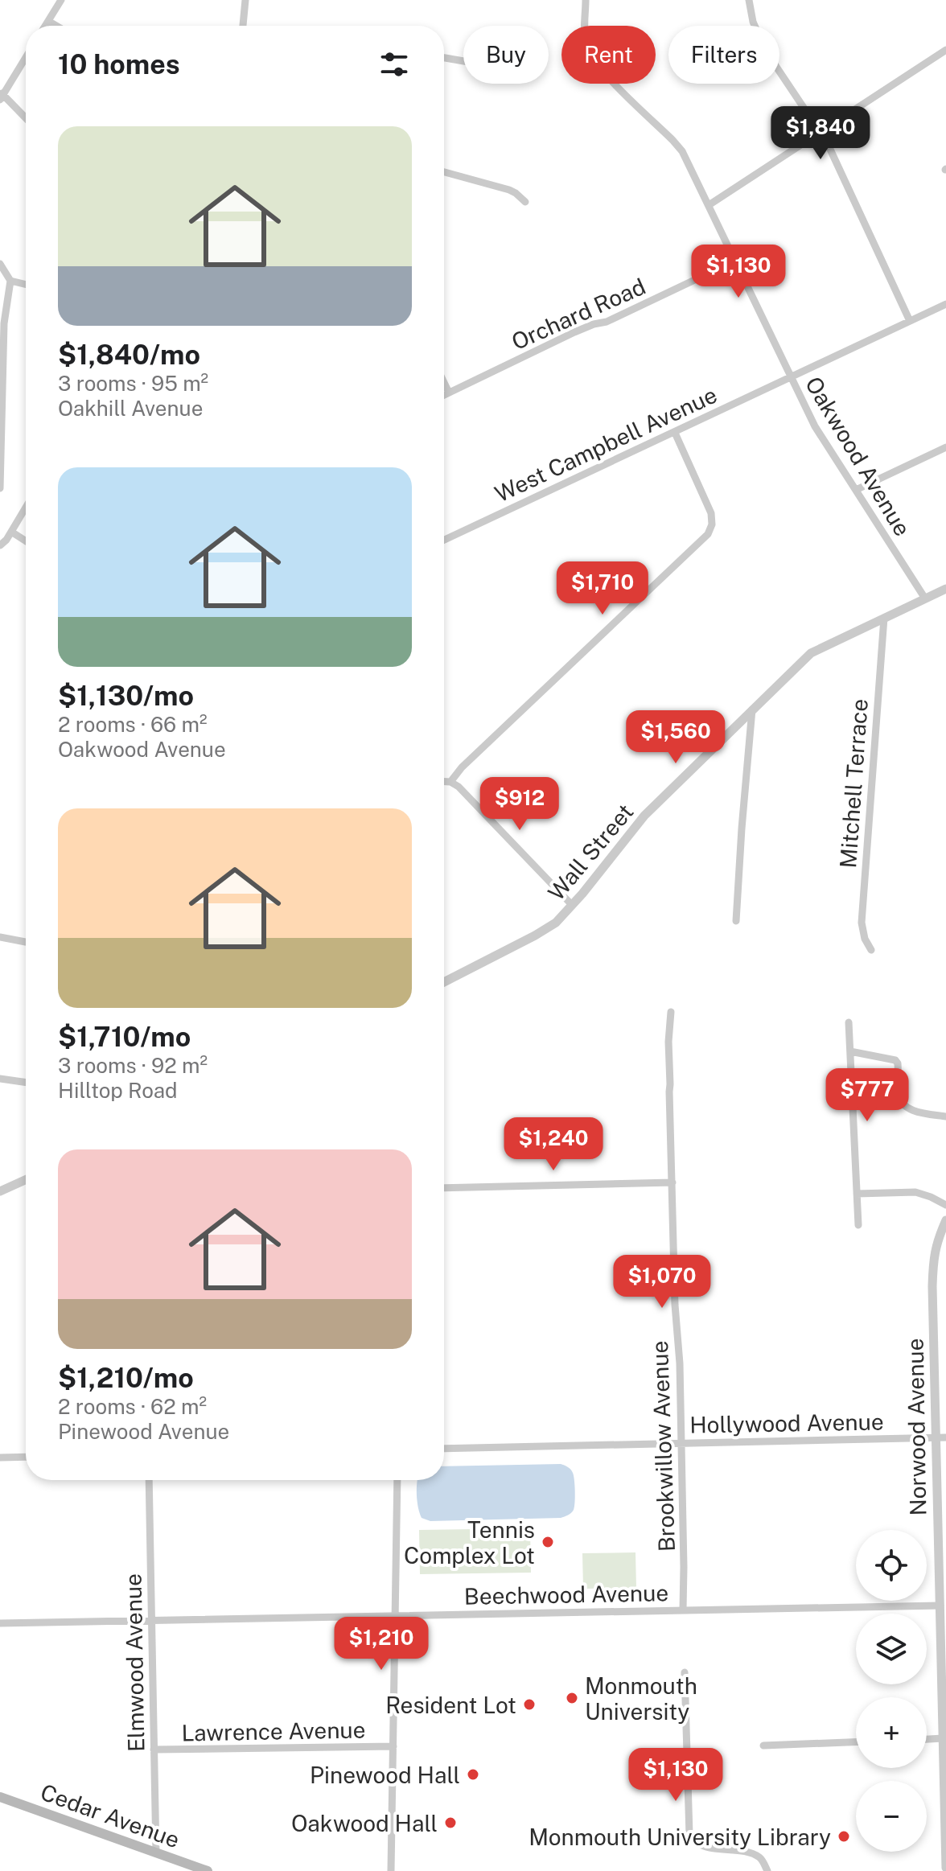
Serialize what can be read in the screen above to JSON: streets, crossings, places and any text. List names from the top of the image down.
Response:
{
  "streets": {
    "main road": ["Cedar Avenue"],
    "street": [
      "Orchard Road",
      "West Campbell Avenue",
      "Oakwood Avenue",
      "Mitchell Terrace",
      "Wall Street",
      "Hollywood Avenue",
      "Norwood Avenue",
      "Brookwillow Avenue",
      "Beechwood Avenue",
      "Elmwood Avenue",
      "Lawrence Avenue"
    ]
  },
  "crossings": [
    ["Orchard Road", "Oakwood Avenue"],
    ["West Campbell Avenue", "Oakwood Avenue"],
    ["Oakwood Avenue", "Wall Street"],
    ["Mitchell Terrace", "Wall Street"],
    ["Hollywood Avenue", "Norwood Avenue"],
    ["Hollywood Avenue", "Brookwillow Avenue"],
    ["Norwood Avenue", "Beechwood Avenue"],
    ["Brookwillow Avenue", "Beechwood Avenue"],
    ["Beechwood Avenue", "Elmwood Avenue"],
    ["Elmwood Avenue", "Lawrence Avenue"],
    ["Elmwood Avenue", "Cedar Avenue"]
  ],
  "places": [
    "Tennis Complex Lot",
    "Monmouth University",
    "Resident Lot",
    "Pinewood Hall",
    "Oakwood Hall",
    "Monmouth University Library"
  ],
  "page": {
    "chip": ["Buy", "Rent", "Filters"],
    "heading": "10 homes",
    "list": [
      {
        "name": "$1,840/mo",
        "note": "3 rooms · 95 m² · Oakhill Avenue"
      },
      {
        "name": "$1,130/mo",
        "note": "2 rooms · 66 m² · Oakwood Avenue"
      },
      {
        "name": "$1,710/mo",
        "note": "3 rooms · 92 m² · Hilltop Road"
      },
      {
        "name": "$1,210/mo",
        "note": "2 rooms · 62 m² · Pinewood Avenue"
      }
    ],
    "price": [
      "$1,840",
      "$1,130",
      "$1,710",
      "$1,560",
      "$912",
      "$777",
      "$1,240",
      "$1,070",
      "$1,210",
      "$1,130"
    ],
    "map_buttons": ["+", "−"]
  }
}
